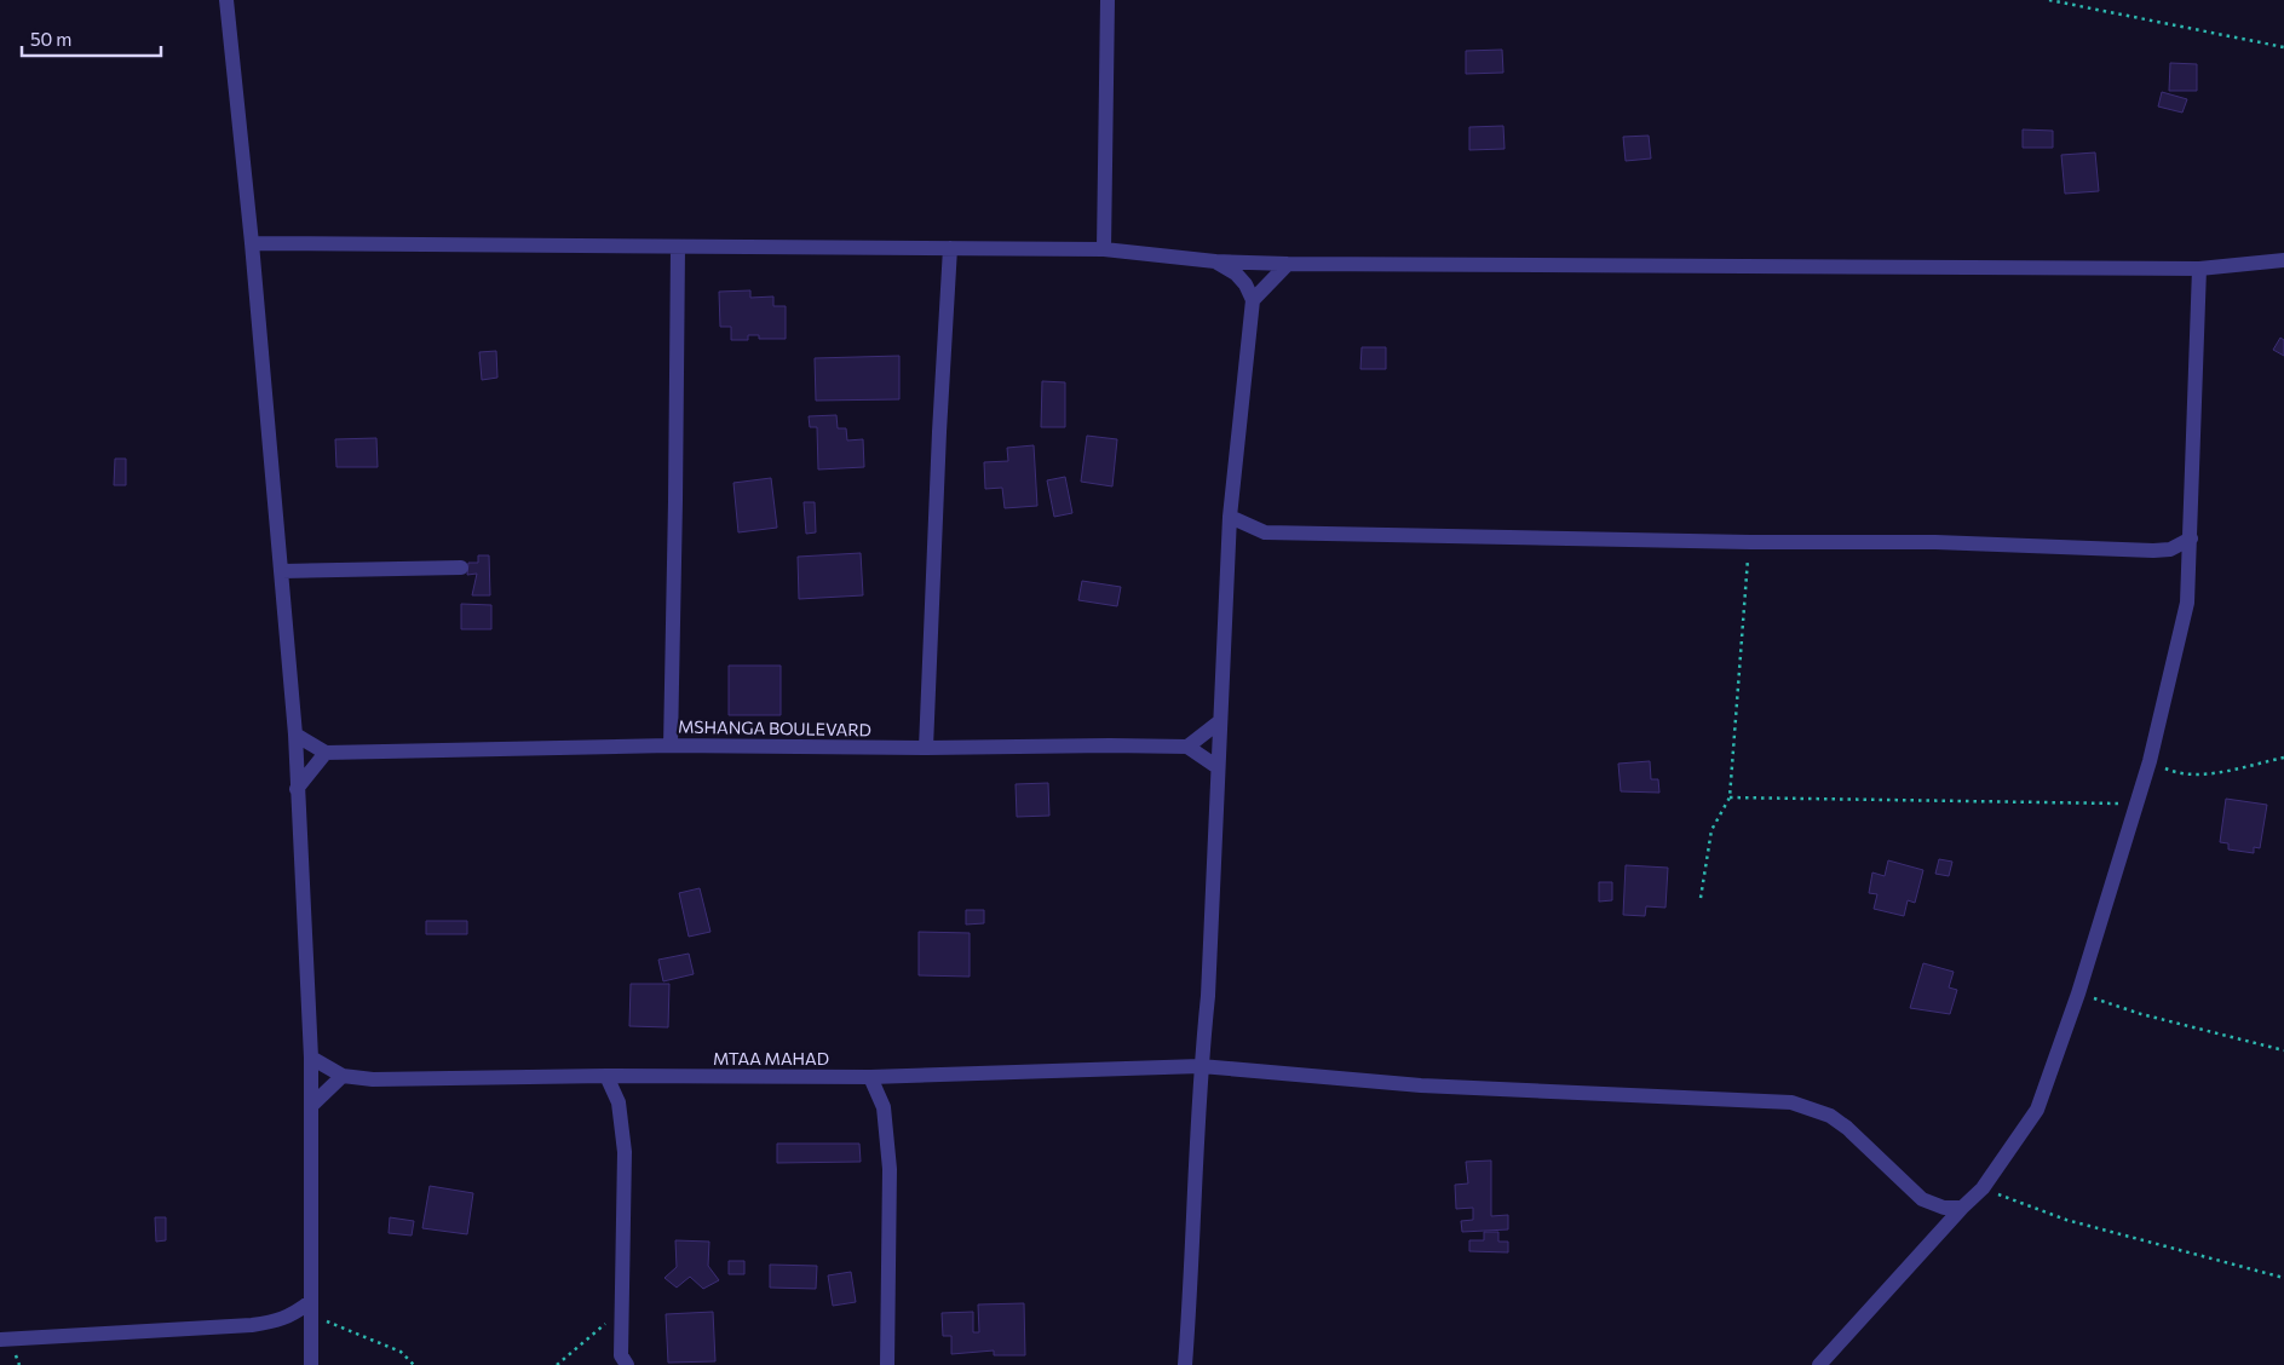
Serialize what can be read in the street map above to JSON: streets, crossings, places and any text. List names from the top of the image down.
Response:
{
  "streets": {
    "street": ["MSHANGA BOULEVARD", "MTAA MAHAD"]
  },
  "scale_bar": "50 m"
}
